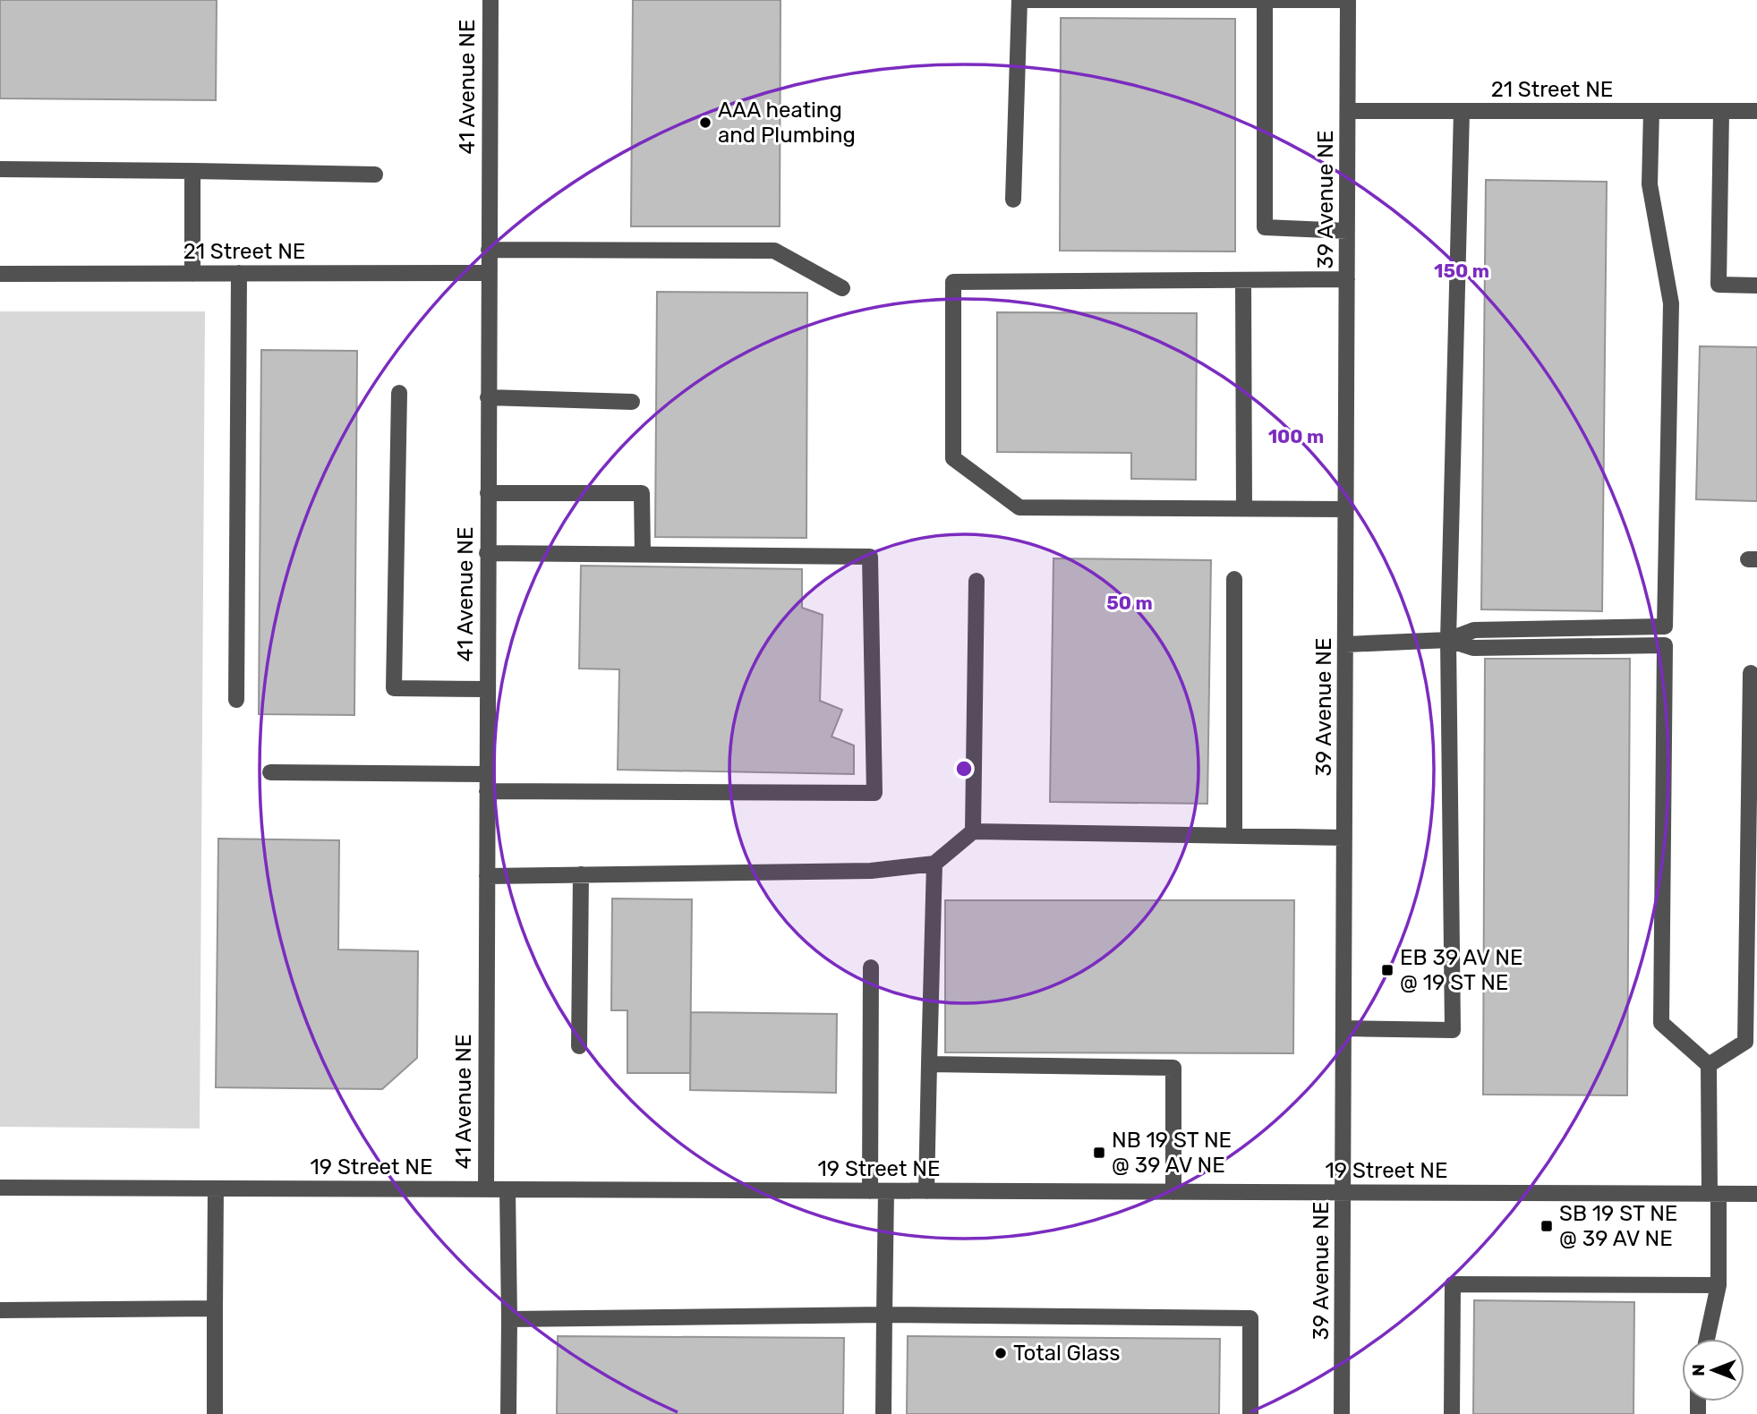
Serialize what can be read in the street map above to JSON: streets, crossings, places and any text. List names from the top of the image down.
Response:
{
  "streets": {
    "street": [
      "41 Avenue NE",
      "21 Street NE",
      "39 Avenue NE",
      "19 Street NE"
    ]
  },
  "crossings": [
    ["41 Avenue NE", "21 Street NE"],
    ["41 Avenue NE", "19 Street NE"],
    ["21 Street NE", "39 Avenue NE"],
    ["39 Avenue NE", "19 Street NE"]
  ],
  "places": {
    "other": ["AAA heating and Plumbing", "Total Glass"],
    "transit": ["EB 39 AV NE @ 19 ST NE", "NB 19 ST NE @ 39 AV NE", "SB 19 ST NE @ 39 AV NE"]
  },
  "north": "left",
  "rings": ["150 m", "100 m", "50 m"]
}
